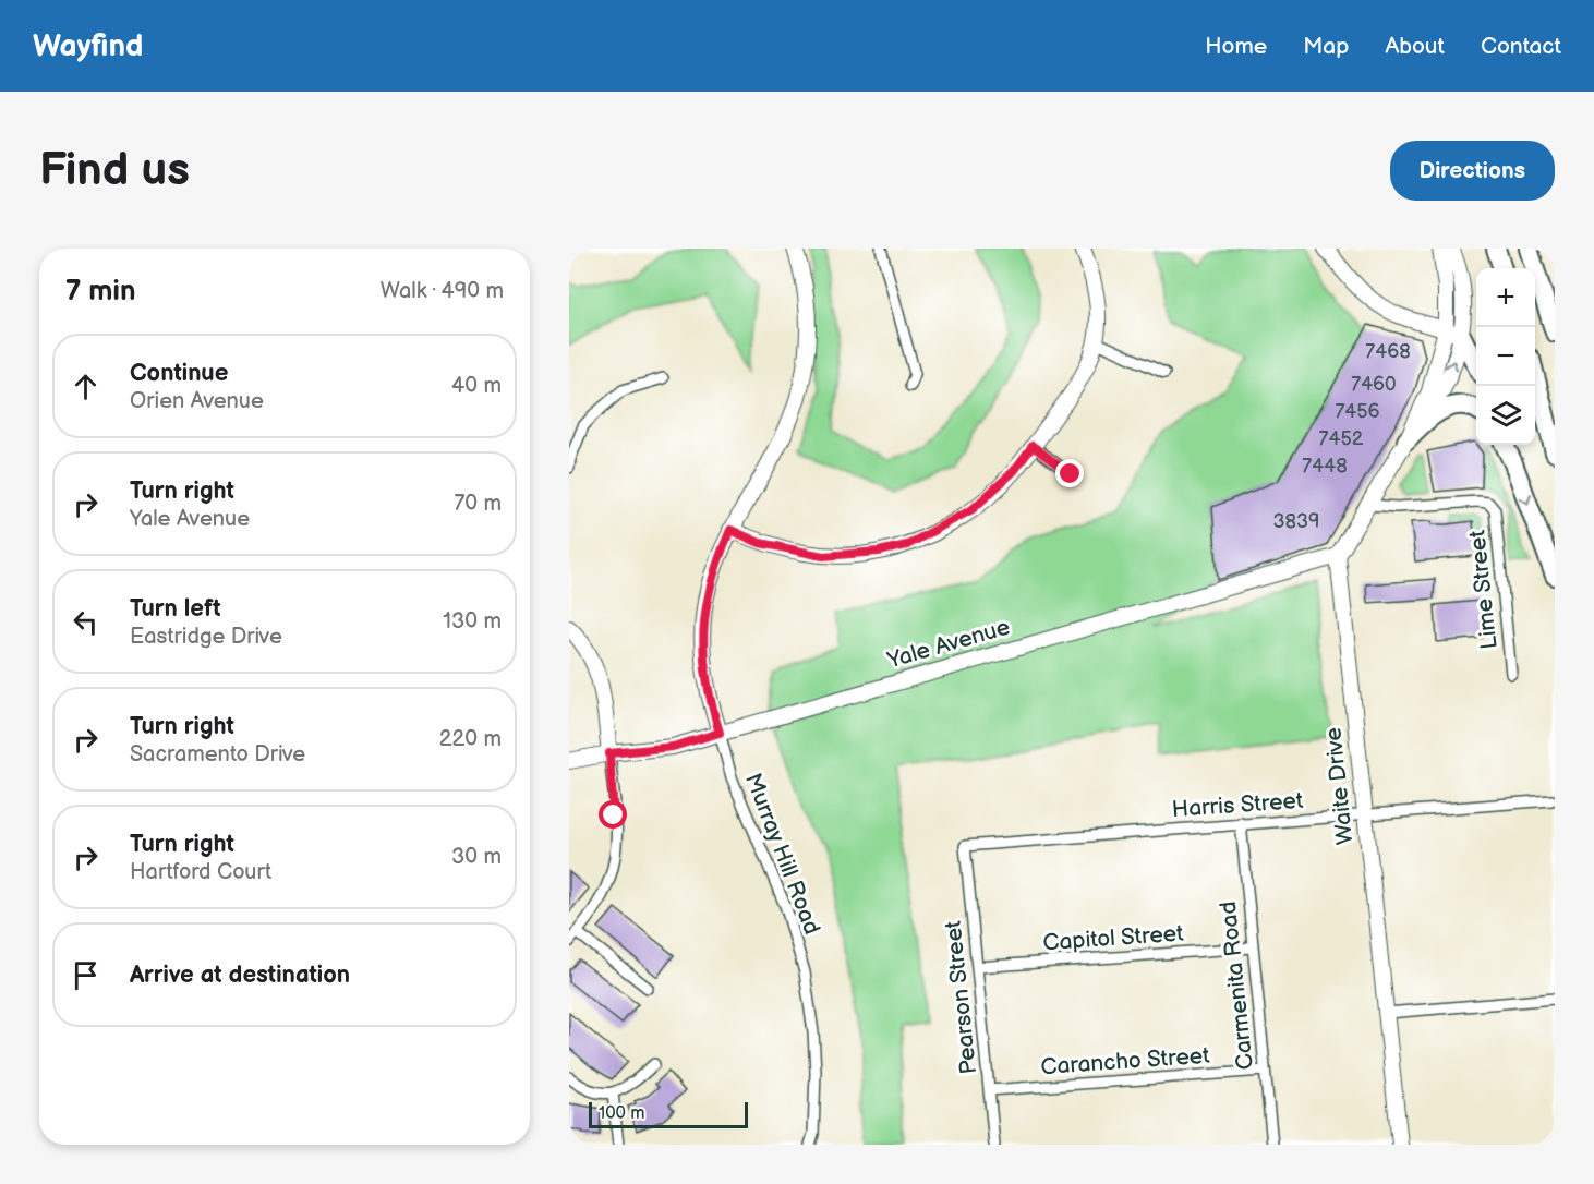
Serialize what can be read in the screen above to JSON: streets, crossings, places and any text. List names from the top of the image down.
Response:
{
  "streets": {
    "street": [
      "Lime Street",
      "Yale Avenue",
      "Waite Drive",
      "Harris Street",
      "Murray Hill Road",
      "Capitol Street",
      "Carmenita Road",
      "Pearson Street",
      "Carancho Street"
    ]
  },
  "crossings": [
    ["Yale Avenue", "Waite Drive"],
    ["Yale Avenue", "Murray Hill Road"],
    ["Waite Drive", "Harris Street"],
    ["Harris Street", "Carmenita Road"],
    ["Harris Street", "Pearson Street"],
    ["Capitol Street", "Carmenita Road"],
    ["Capitol Street", "Pearson Street"],
    ["Carmenita Road", "Carancho Street"],
    ["Pearson Street", "Carancho Street"]
  ],
  "house_numbers": [
    "7468",
    "7460",
    "7456",
    "7452",
    "7448",
    "3839"
  ],
  "scale_bar": "100 m",
  "page": {
    "header": "Wayfind",
    "nav": [
      "Home",
      "Map",
      "About",
      "Contact"
    ],
    "buttons": "Directions",
    "title": "Find us",
    "heading": ["7 min", "Walk · 490 m"],
    "map_buttons": ["+", "−"],
    "list": [
      ["Continue", "Orien Avenue", "40 m"],
      ["Turn right", "Yale Avenue", "70 m"],
      ["Turn left", "Eastridge Drive", "130 m"],
      ["Turn right", "Sacramento Drive", "220 m"],
      ["Turn right", "Hartford Court", "30 m"],
      "Arrive at destination"
    ],
    "scale": "100 m"
  }
}
